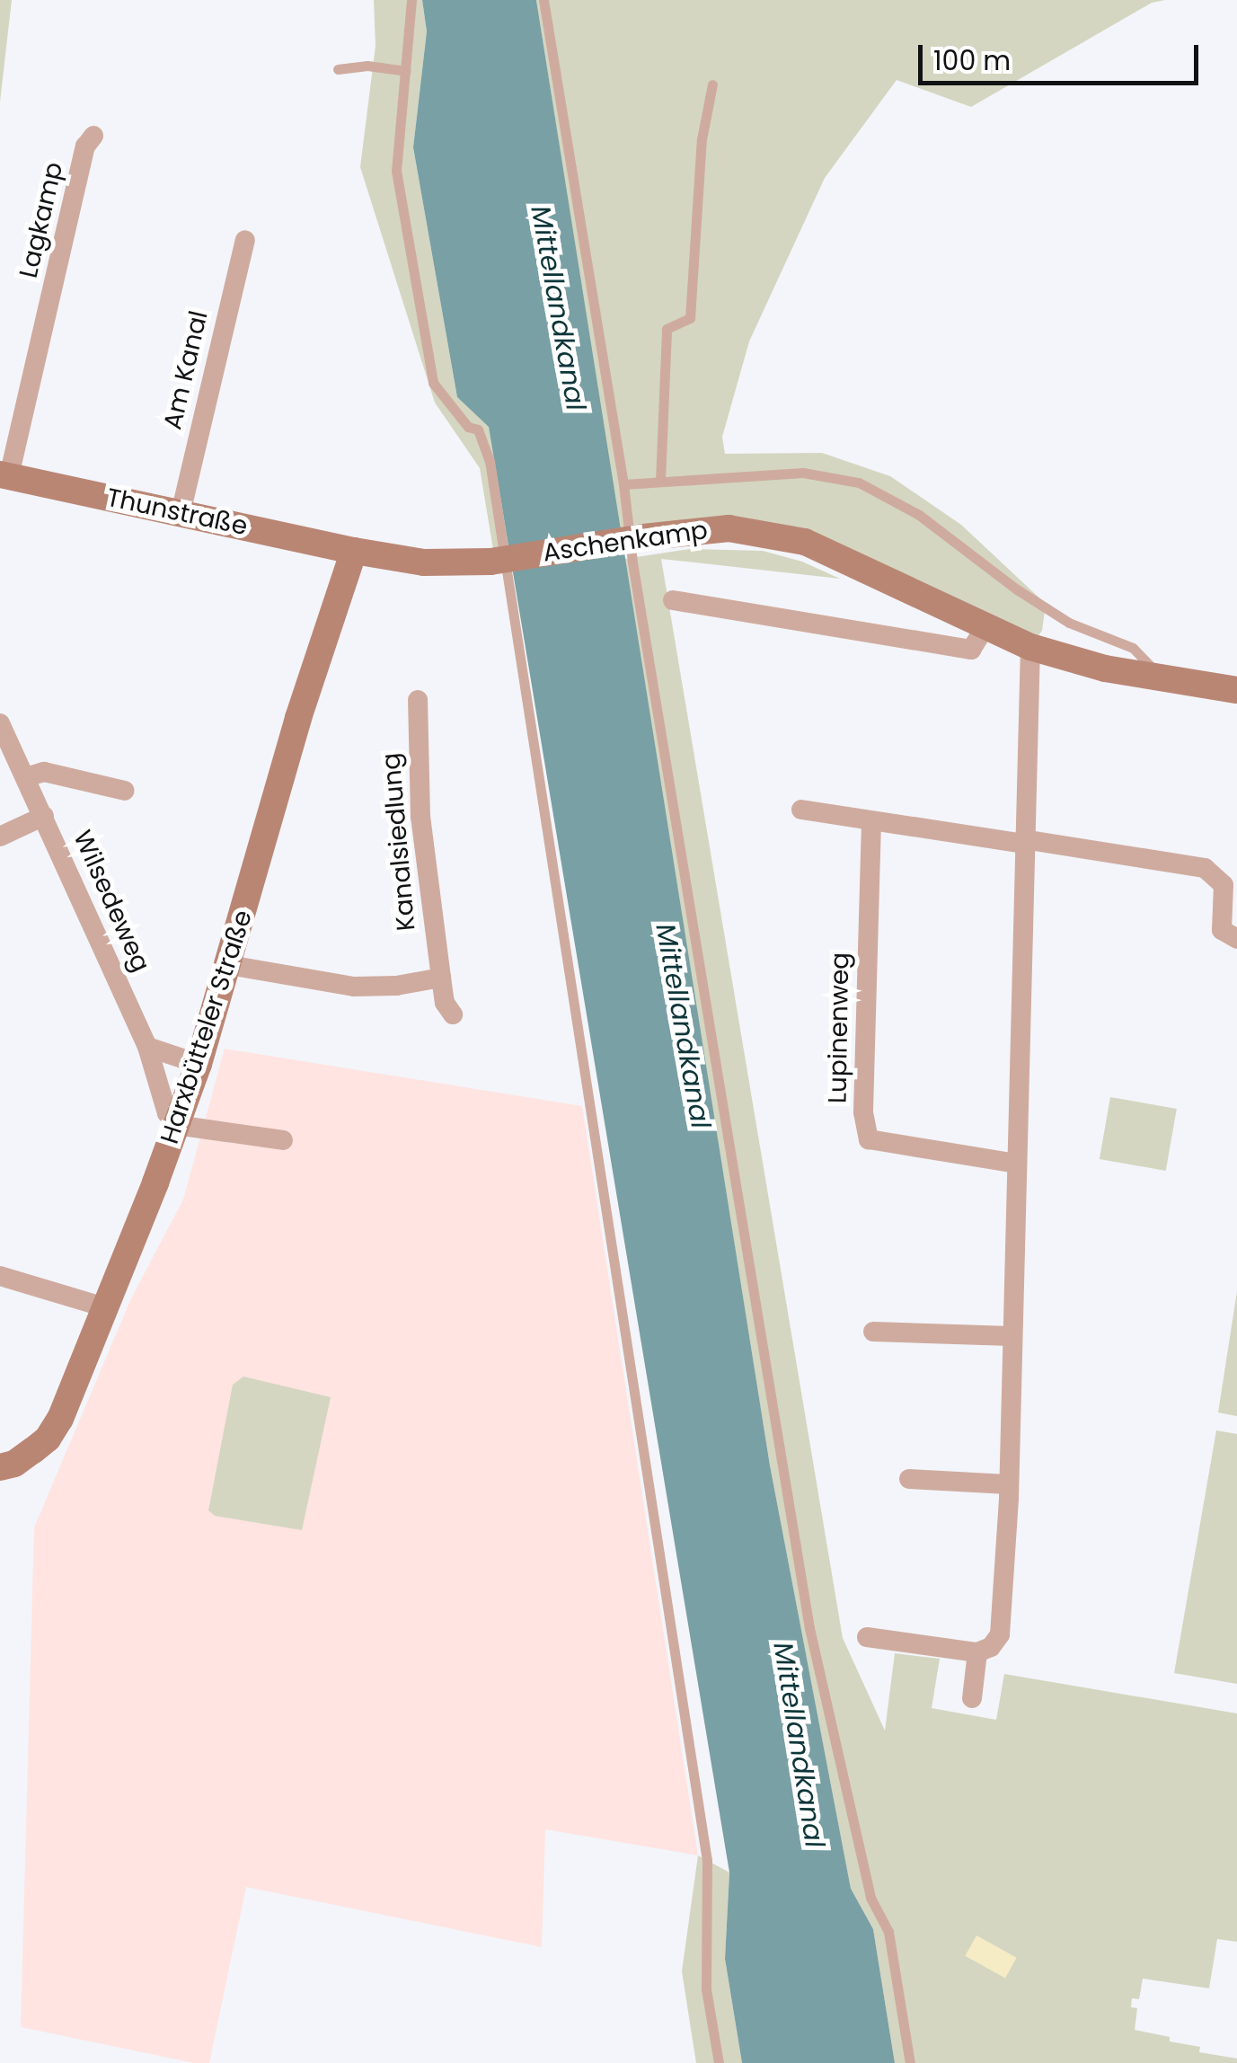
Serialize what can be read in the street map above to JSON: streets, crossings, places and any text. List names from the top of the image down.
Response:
{
  "streets": {
    "street": [
      "Lagkamp",
      "Am Kanal",
      "Thunstraße",
      "Aschenkamp",
      "Kanalsiedlung",
      "Wilsedeweg",
      "Harxbütteler Straße",
      "Lupinenweg"
    ]
  },
  "crossings": [
    ["Lagkamp", "Thunstraße"],
    ["Am Kanal", "Thunstraße"],
    ["Thunstraße", "Aschenkamp"],
    ["Thunstraße", "Harxbütteler Straße"],
    ["Aschenkamp", "Harxbütteler Straße"],
    ["Wilsedeweg", "Harxbütteler Straße"]
  ],
  "water": ["Mittellandkanal"],
  "scale_bar": "100 m"
}
